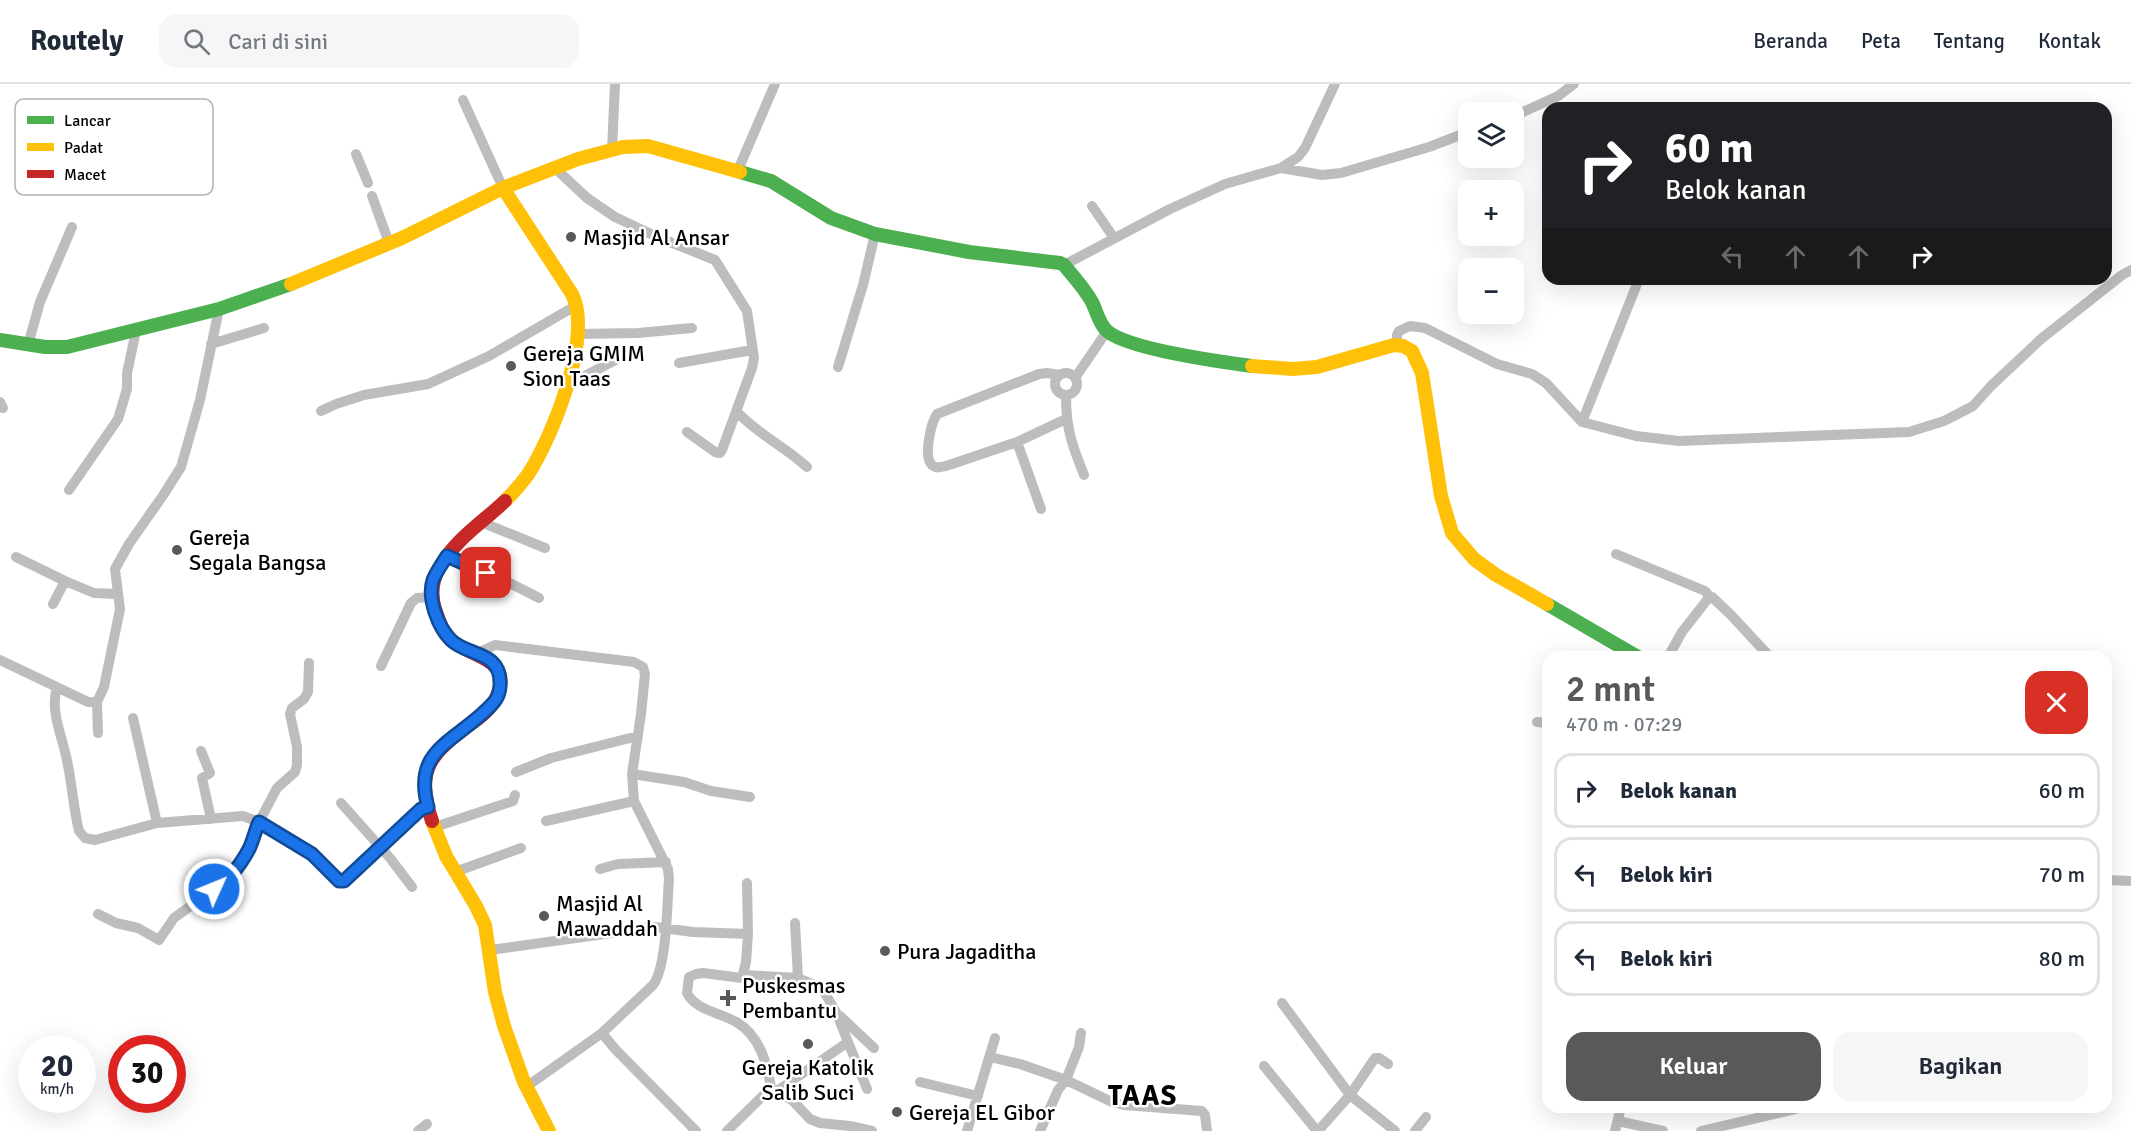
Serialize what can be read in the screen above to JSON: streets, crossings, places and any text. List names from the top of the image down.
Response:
{
  "districts": ["TAAS"],
  "places": {
    "other": [
      "Masjid Al Ansar",
      "Gereja GMIM Sion Taas",
      "Gereja Segala Bangsa",
      "Masjid Al Mawaddah",
      "Pura Jagaditha",
      "Gereja Katolik Salib Suci",
      "Gereja EL Gibor"
    ],
    "health": ["Puskesmas Pembantu"]
  },
  "legend": ["Lancar", "Padat", "Macet"],
  "page": {
    "header": "Routely",
    "search": "Cari di sini",
    "nav": [
      "Beranda",
      "Peta",
      "Tentang",
      "Kontak"
    ],
    "map_buttons": ["+", "−"],
    "turn": ["60 m", "Belok kanan"],
    "heading": ["2 mnt", "470 m · 07:29"],
    "list": [
      {
        "name": "Belok kanan",
        "value": "60 m"
      },
      {
        "name": "Belok kiri",
        "value": "70 m"
      },
      {
        "name": "Belok kiri",
        "value": "80 m"
      }
    ],
    "buttons": ["Keluar", "Bagikan"],
    "speed": "20 km/h",
    "limit": "30"
  }
}
